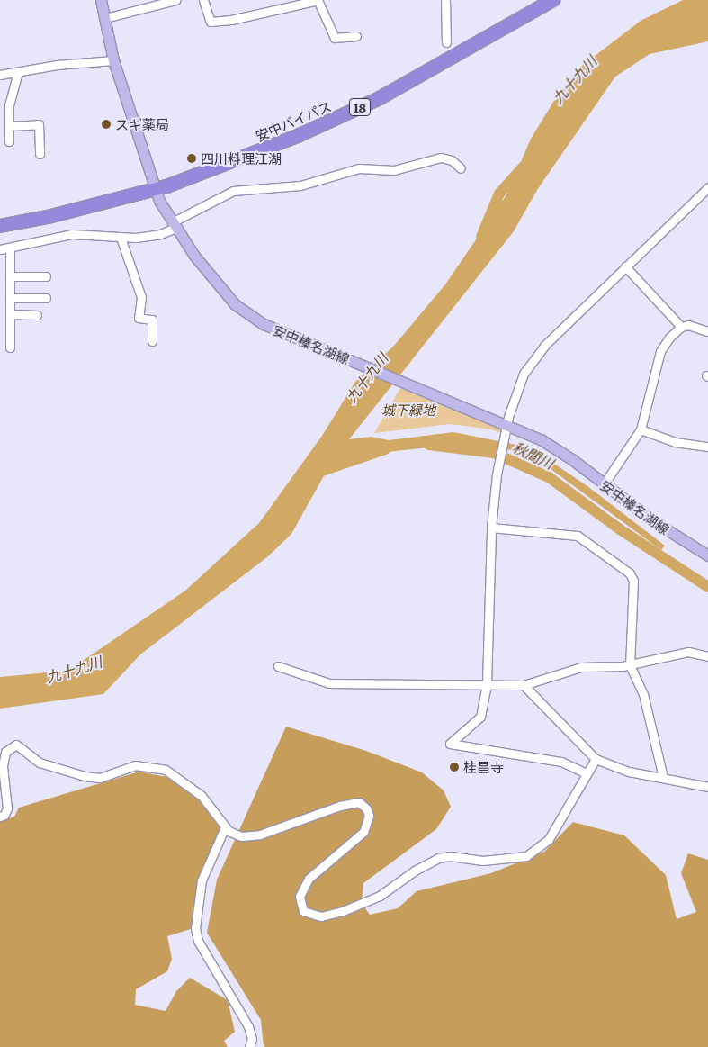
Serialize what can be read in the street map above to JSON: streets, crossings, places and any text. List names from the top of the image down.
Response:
{
  "streets": {
    "highway": ["18", "安中バイパス"],
    "main road": ["安中榛名湖線"]
  },
  "crossings": [
    ["安中バイパス", "安中榛名湖線"]
  ],
  "water": ["九十九川", "秋間川"],
  "parks": ["城下緑地"],
  "places": ["スギ薬局", "四川料理江湖", "桂昌寺"]
}
